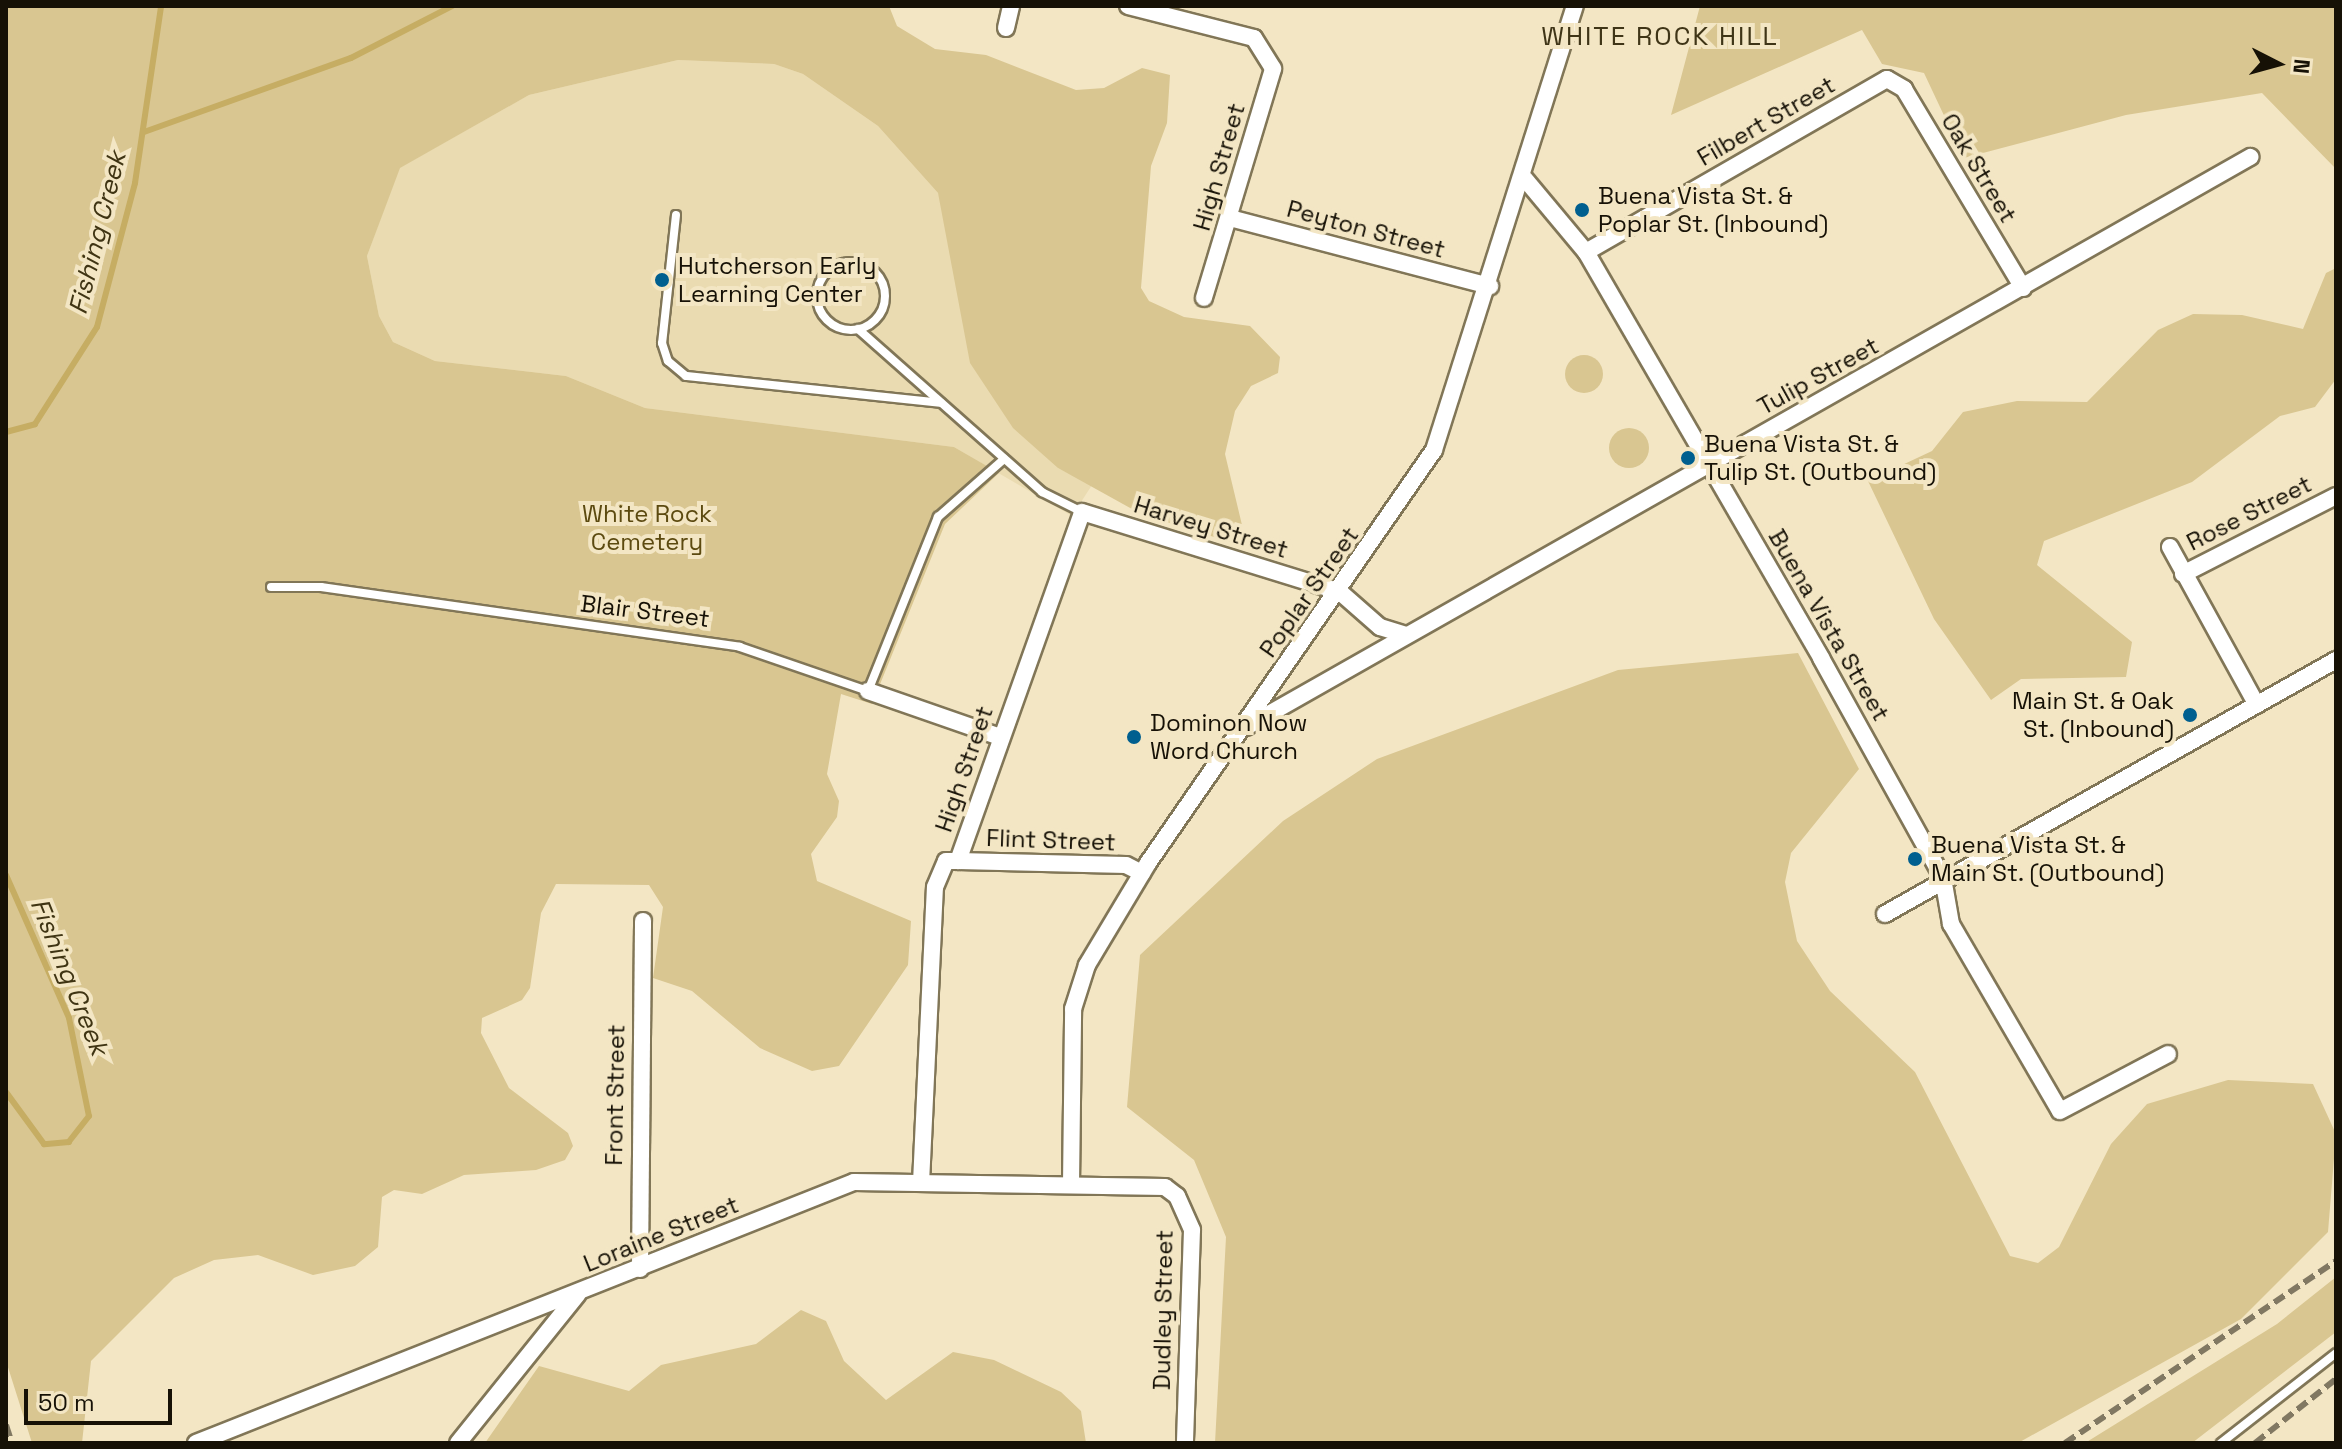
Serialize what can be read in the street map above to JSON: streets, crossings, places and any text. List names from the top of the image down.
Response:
{
  "streets": {
    "street": [
      "Filbert Street",
      "High Street",
      "Oak Street",
      "Peyton Street",
      "Tulip Street",
      "Rose Street",
      "Harvey Street",
      "Poplar Street",
      "Blair Street",
      "Buena Vista Street",
      "Flint Street",
      "Front Street",
      "Loraine Street",
      "Dudley Street"
    ]
  },
  "crossings": [
    ["Filbert Street", "Oak Street"],
    ["Filbert Street", "Buena Vista Street"],
    ["High Street", "Peyton Street"],
    ["High Street", "Harvey Street"],
    ["High Street", "Blair Street"],
    ["High Street", "Flint Street"],
    ["High Street", "Loraine Street"],
    ["Oak Street", "Tulip Street"],
    ["Peyton Street", "Poplar Street"],
    ["Tulip Street", "Harvey Street"],
    ["Tulip Street", "Poplar Street"],
    ["Tulip Street", "Buena Vista Street"],
    ["Harvey Street", "Poplar Street"],
    ["Poplar Street", "Buena Vista Street"],
    ["Poplar Street", "Flint Street"],
    ["Poplar Street", "Loraine Street"],
    ["Front Street", "Loraine Street"],
    ["Loraine Street", "Dudley Street"]
  ],
  "districts": ["WHITE ROCK HILL"],
  "water": ["Fishing Creek"],
  "parks": ["White Rock Cemetery"],
  "places": [
    "Buena Vista St. & Poplar St. (Inbound)",
    "Hutcherson Early Learning Center",
    "Buena Vista St. & Tulip St. (Outbound)",
    "Main St. & Oak St. (Inbound)",
    "Dominon Now Word Church",
    "Buena Vista St. & Main St. (Outbound)"
  ],
  "scale_bar": "50 m",
  "north": "right"
}
